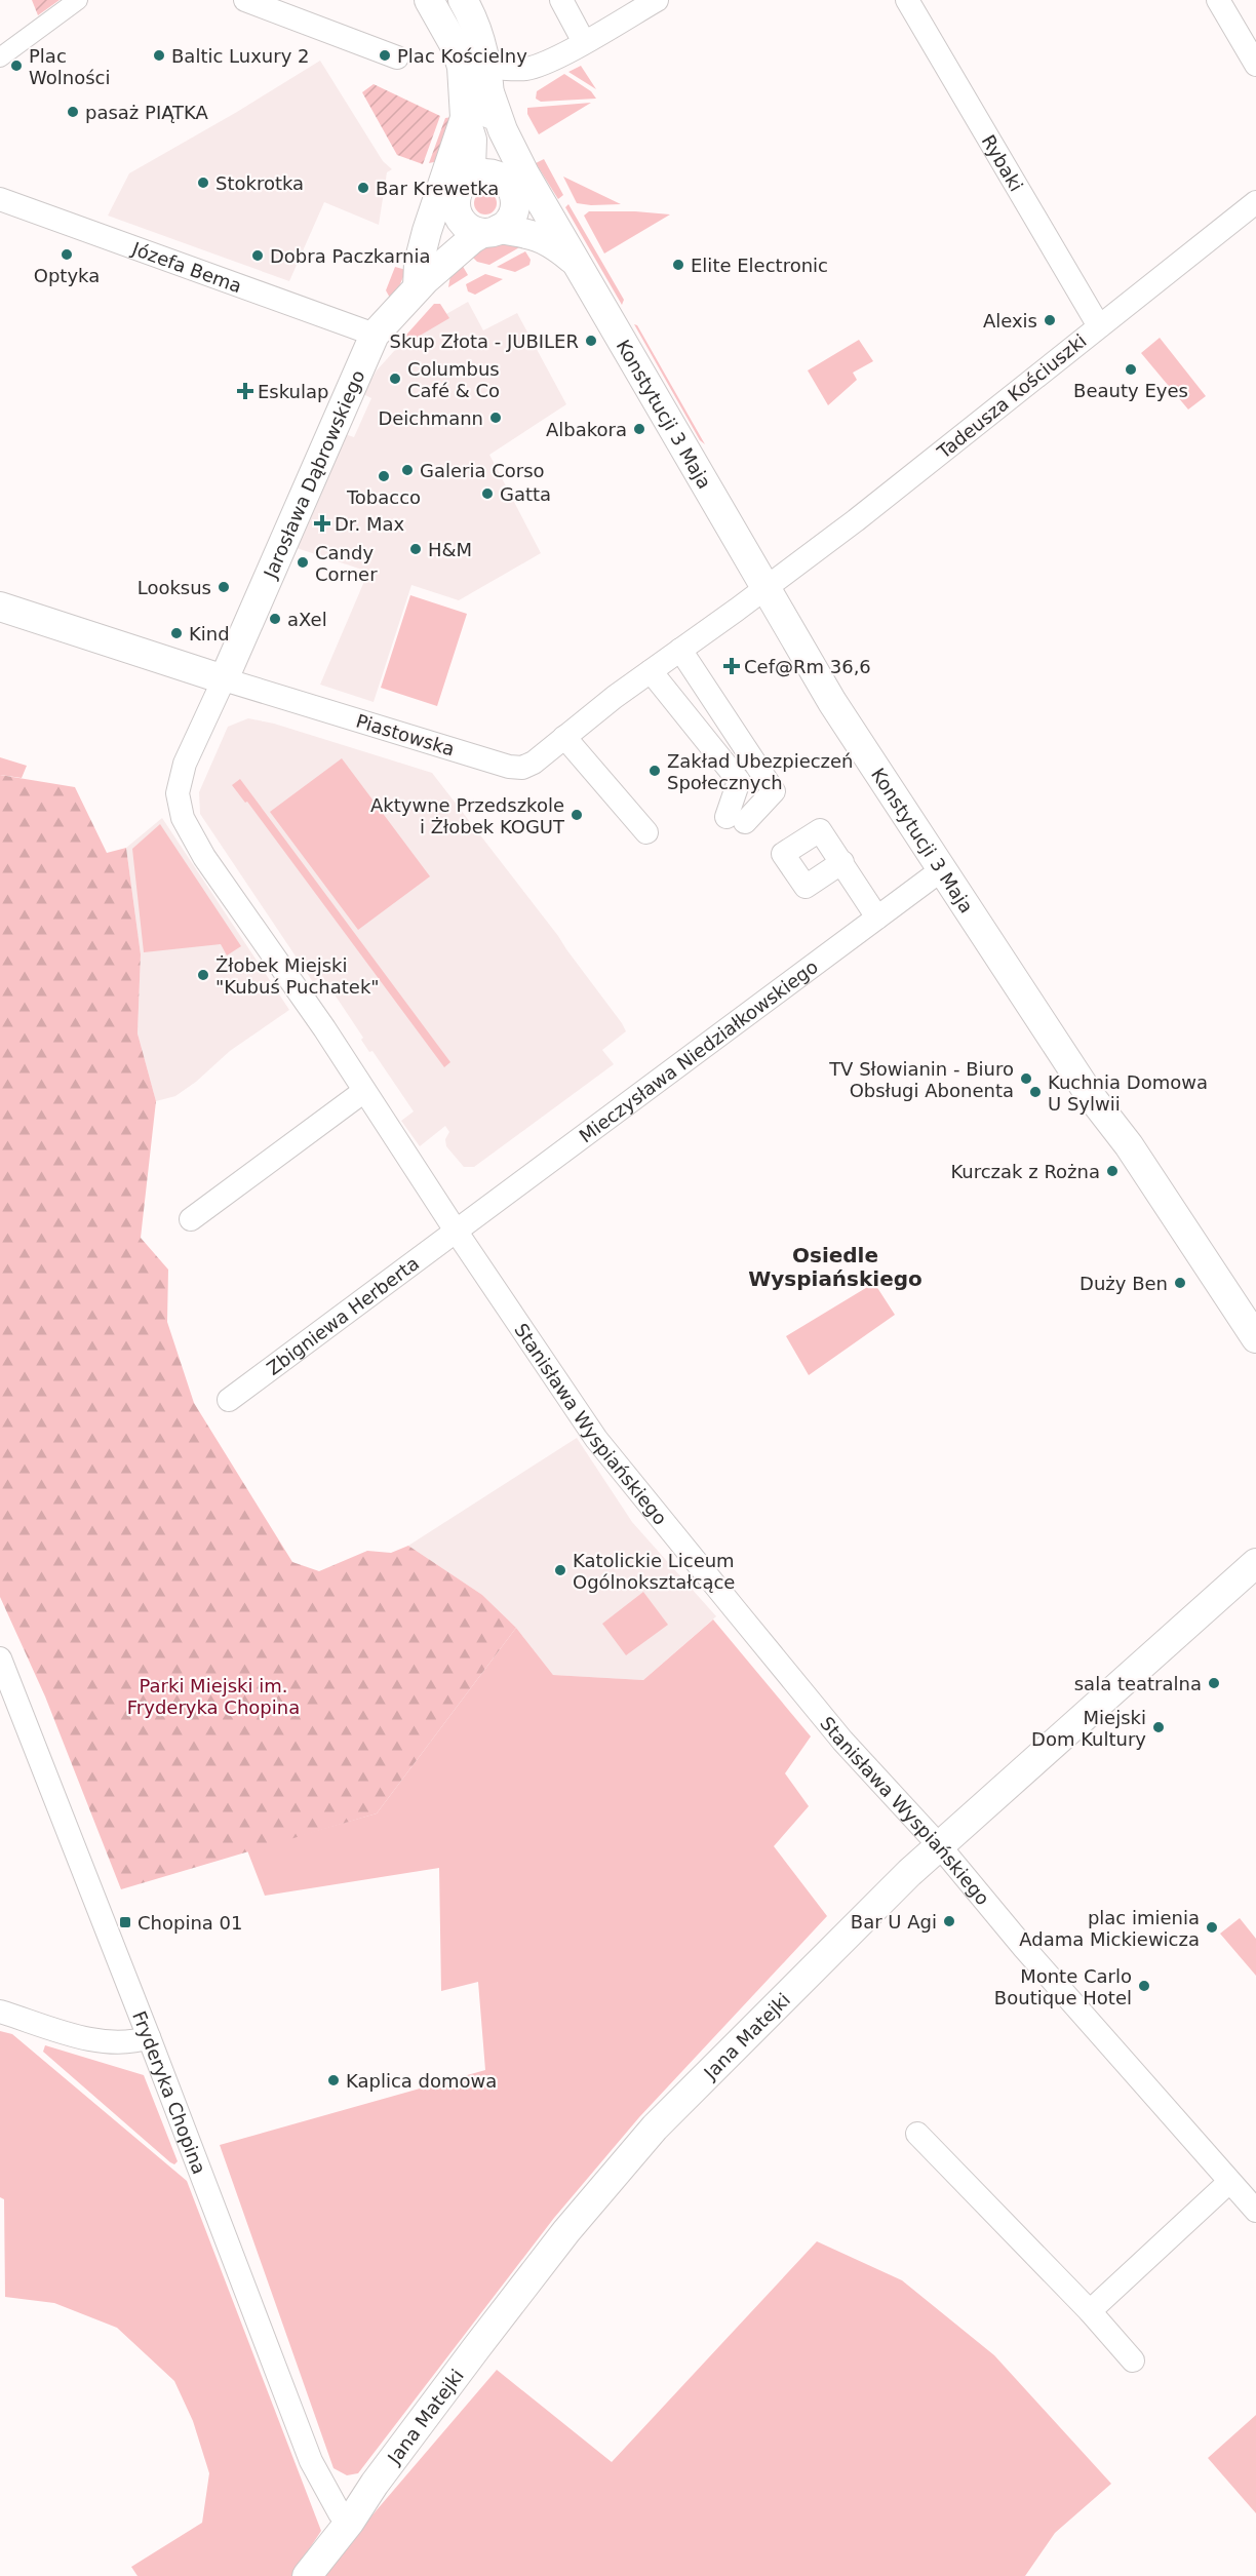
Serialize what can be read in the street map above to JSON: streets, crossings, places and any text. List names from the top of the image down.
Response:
{
  "streets": {
    "street": [
      "Rybaki",
      "Józefa Bema",
      "Tadeusza Kościuszki",
      "Konstytucji 3 Maja",
      "Jarosława Dąbrowskiego",
      "Piastowska",
      "Mieczysława Niedziałkowskiego",
      "Zbigniewa Herberta",
      "Stanisława Wyspiańskiego",
      "Jana Matejki",
      "Fryderyka Chopina"
    ]
  },
  "crossings": [
    ["Rybaki", "Tadeusza Kościuszki"],
    ["Józefa Bema", "Jarosława Dąbrowskiego"],
    ["Tadeusza Kościuszki", "Konstytucji 3 Maja"],
    ["Tadeusza Kościuszki", "Piastowska"],
    ["Konstytucji 3 Maja", "Jarosława Dąbrowskiego"],
    ["Konstytucji 3 Maja", "Piastowska"],
    ["Konstytucji 3 Maja", "Mieczysława Niedziałkowskiego"],
    ["Jarosława Dąbrowskiego", "Piastowska"],
    ["Jarosława Dąbrowskiego", "Stanisława Wyspiańskiego"],
    ["Piastowska", "Stanisława Wyspiańskiego"],
    ["Mieczysława Niedziałkowskiego", "Zbigniewa Herberta"],
    ["Mieczysława Niedziałkowskiego", "Stanisława Wyspiańskiego"],
    ["Zbigniewa Herberta", "Stanisława Wyspiańskiego"],
    ["Stanisława Wyspiańskiego", "Jana Matejki"],
    ["Jana Matejki", "Fryderyka Chopina"]
  ],
  "districts": ["Osiedle Wyspiańskiego"],
  "parks": ["Parki Miejski im. Fryderyka Chopina"],
  "places": {
    "other": [
      "Baltic Luxury 2",
      "Plac Kościelny",
      "Plac Wolności",
      "pasaż PIĄTKA",
      "Stokrotka",
      "Bar Krewetka",
      "Optyka",
      "Dobra Paczkarnia",
      "Elite Electronic",
      "Alexis",
      "Skup Złota - JUBILER",
      "Beauty Eyes",
      "Columbus Café & Co",
      "Deichmann",
      "Albakora",
      "Galeria Corso",
      "Tobacco",
      "Gatta",
      "H&M",
      "Candy Corner",
      "Looksus",
      "aXel",
      "Kind",
      "Zakład Ubezpieczeń Społecznych",
      "Aktywne Przedszkole i Żłobek KOGUT",
      "Żłobek Miejski \"Kubuś Puchatek\"",
      "TV Słowianin - Biuro Obsługi Abonenta",
      "Kuchnia Domowa U Sylwii",
      "Kurczak z Rożna",
      "Duży Ben",
      "Katolickie Liceum Ogólnokształcące",
      "sala teatralna",
      "Miejski Dom Kultury",
      "Bar U Agi",
      "plac imienia Adama Mickiewicza",
      "Monte Carlo Boutique Hotel",
      "Kaplica domowa"
    ],
    "health": ["Eskulap", "Dr. Max", "Cef@Rm 36,6"],
    "transit": ["Chopina 01"]
  }
}
